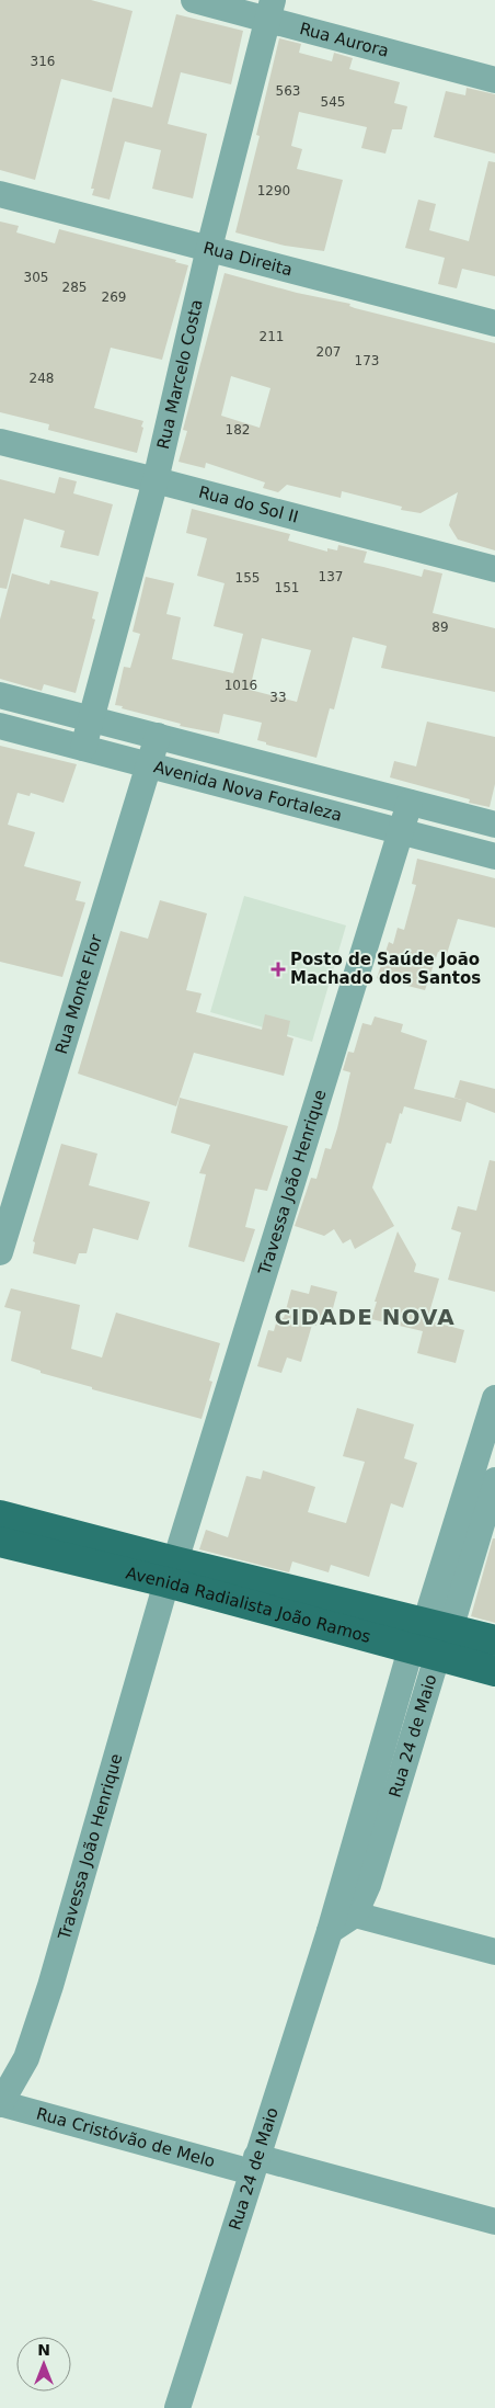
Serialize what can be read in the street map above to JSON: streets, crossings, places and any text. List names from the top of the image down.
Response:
{
  "streets": {
    "main road": ["Avenida Radialista João Ramos"],
    "street": [
      "Rua Aurora",
      "Rua Direita",
      "Rua Marcelo Costa",
      "Rua do Sol II",
      "Avenida Nova Fortaleza",
      "Rua Monte Flor",
      "Travessa João Henrique",
      "Rua 24 de Maio",
      "Rua Cristóvão de Melo"
    ]
  },
  "crossings": [
    ["Rua Aurora", "Rua Marcelo Costa"],
    ["Rua Direita", "Rua Marcelo Costa"],
    ["Rua Marcelo Costa", "Rua do Sol II"],
    ["Rua Marcelo Costa", "Avenida Nova Fortaleza"],
    ["Avenida Nova Fortaleza", "Rua Monte Flor"],
    ["Avenida Nova Fortaleza", "Travessa João Henrique"],
    ["Travessa João Henrique", "Avenida Radialista João Ramos"],
    ["Travessa João Henrique", "Rua Cristóvão de Melo"],
    ["Avenida Radialista João Ramos", "Rua 24 de Maio"],
    ["Rua 24 de Maio", "Rua Cristóvão de Melo"]
  ],
  "districts": ["CIDADE NOVA"],
  "places": {
    "health": ["Posto de Saúde João Machado dos Santos"]
  },
  "house_numbers": [
    "316",
    "563",
    "545",
    "1290",
    "305",
    "285",
    "269",
    "211",
    "207",
    "173",
    "248",
    "182",
    "137",
    "155",
    "151",
    "89",
    "1016",
    "33"
  ],
  "north": "top"
}
